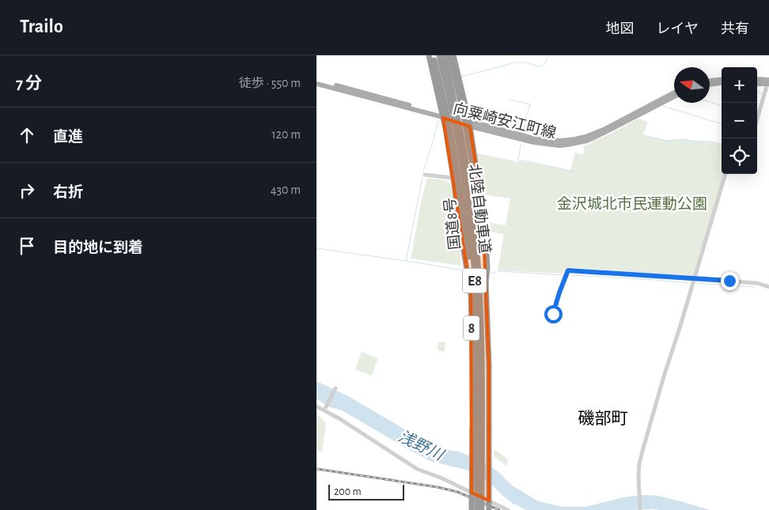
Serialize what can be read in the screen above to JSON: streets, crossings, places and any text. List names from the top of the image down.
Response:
{
  "streets": {
    "highway": [
      "北陸自動車道",
      "国道8号",
      "E8",
      "8"
    ],
    "main road": ["向粟崎安江町線"]
  },
  "districts": ["磯部町"],
  "water": ["浅野川"],
  "parks": ["金沢城北市民運動公園"],
  "scale_bar": "200 m",
  "north": "left",
  "page": {
    "header": "Trailo",
    "nav": ["地図", "レイヤ", "共有"],
    "heading": ["7 分", "徒歩 · 550 m"],
    "map_buttons": ["+", "−"],
    "list": [
      ["直進", "120 m"],
      ["右折", "430 m"],
      "目的地に到着"
    ],
    "scale": "200 m"
  }
}
